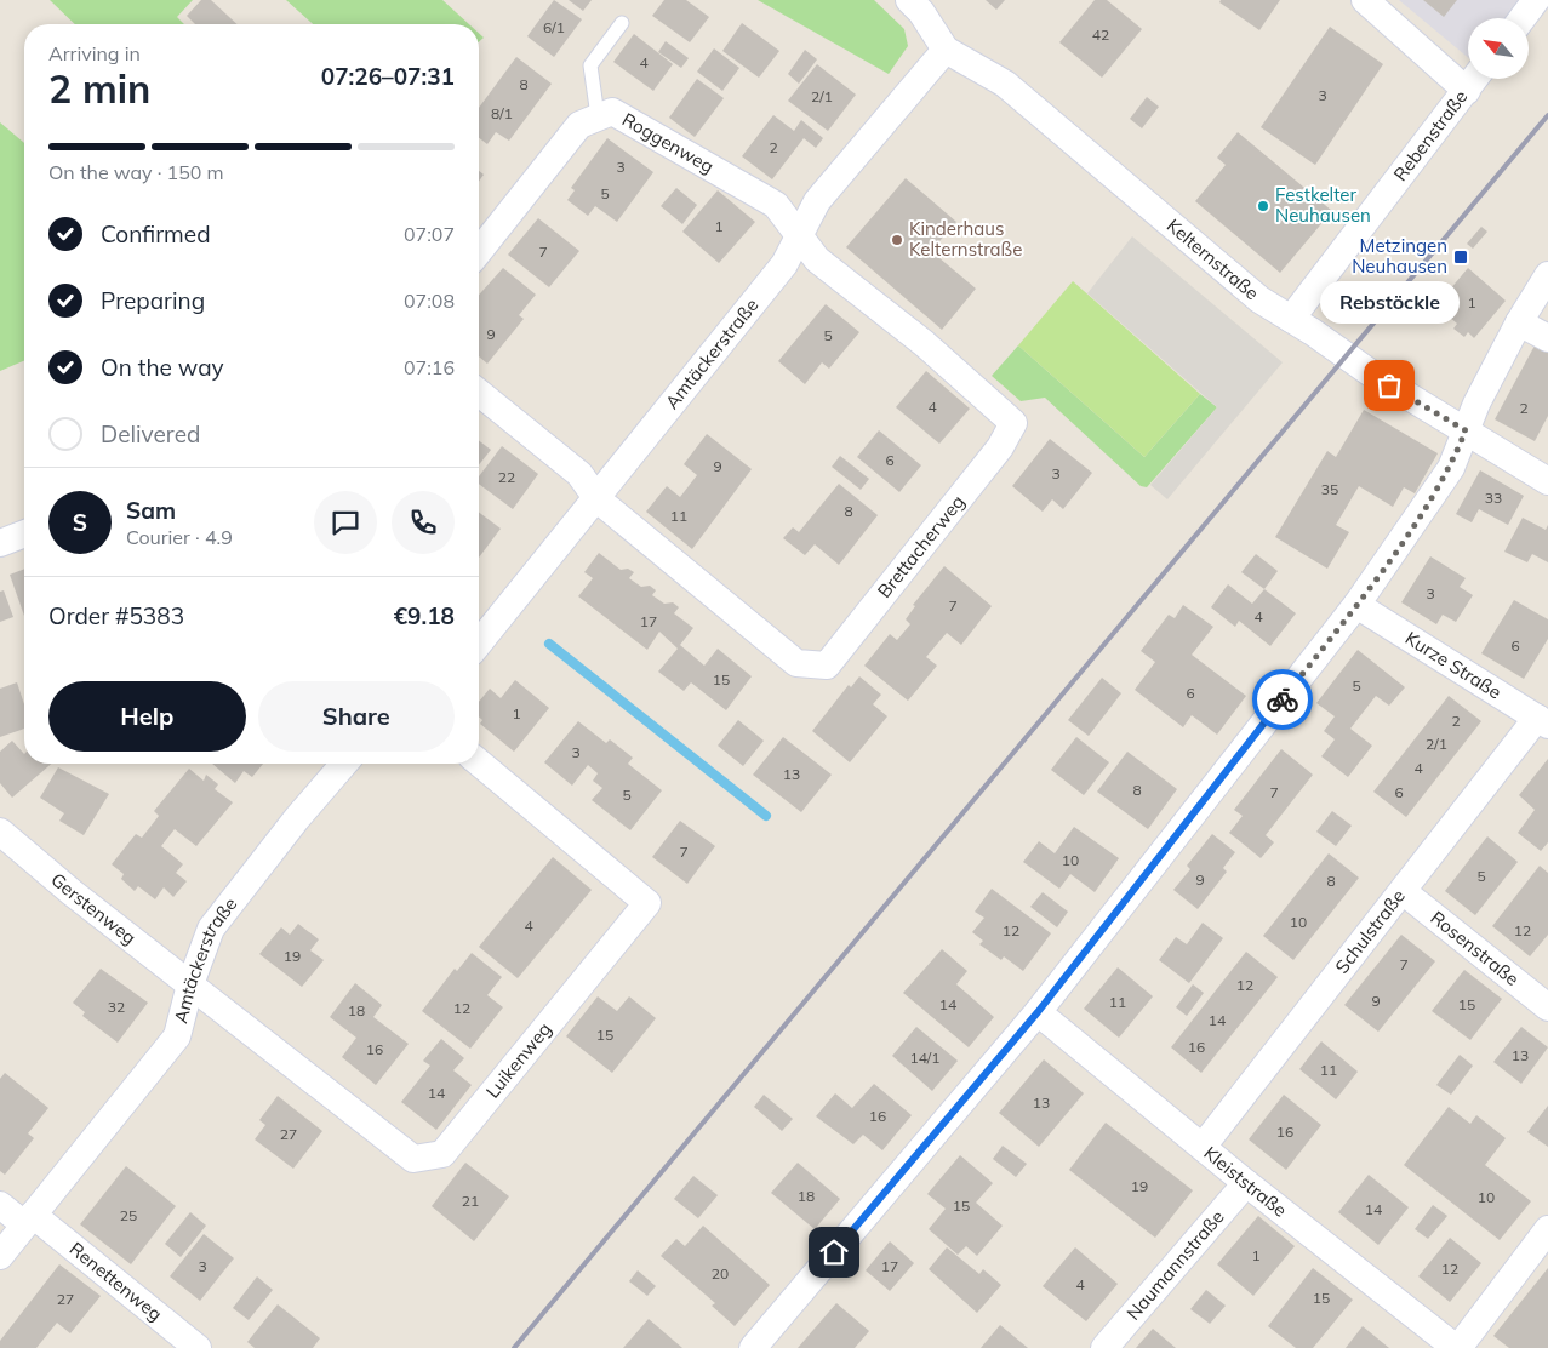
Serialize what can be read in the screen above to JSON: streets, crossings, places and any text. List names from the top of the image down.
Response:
{
  "streets": {
    "street": [
      "Rebenstraße",
      "Roggenweg",
      "Kelternstraße",
      "Amtäckerstraße",
      "Brettacherweg",
      "Kurze Straße",
      "Gerstenweg",
      "Schulstraße",
      "Rosenstraße",
      "Luikenweg",
      "Kleiststraße",
      "Naumannstraße",
      "Renettenweg"
    ]
  },
  "crossings": [
    ["Rebenstraße", "Kelternstraße"],
    ["Roggenweg", "Amtäckerstraße"],
    ["Roggenweg", "Brettacherweg"],
    ["Kelternstraße", "Amtäckerstraße"],
    ["Amtäckerstraße", "Brettacherweg"],
    ["Amtäckerstraße", "Gerstenweg"],
    ["Amtäckerstraße", "Luikenweg"],
    ["Amtäckerstraße", "Renettenweg"],
    ["Kurze Straße", "Schulstraße"],
    ["Gerstenweg", "Luikenweg"],
    ["Schulstraße", "Rosenstraße"],
    ["Schulstraße", "Kleiststraße"],
    ["Kleiststraße", "Naumannstraße"]
  ],
  "places": {
    "other": ["Festkelter Neuhausen", "Kinderhaus Kelternstraße", "Rebstöckle"],
    "transit": ["Metzingen Neuhausen"]
  },
  "house_numbers": [
    "6/1",
    "42",
    "4",
    "8",
    "3",
    "2/1",
    "8/1",
    "2",
    "3",
    "5",
    "1",
    "7",
    "1",
    "9",
    "5",
    "4",
    "2",
    "6",
    "9",
    "3",
    "22",
    "35",
    "33",
    "8",
    "11",
    "3",
    "7",
    "4",
    "17",
    "6",
    "15",
    "5",
    "6",
    "1",
    "2",
    "2/1",
    "3",
    "4",
    "13",
    "8",
    "7",
    "6",
    "5",
    "7",
    "10",
    "5",
    "9",
    "8",
    "10",
    "4",
    "12",
    "12",
    "19",
    "7",
    "12",
    "9",
    "11",
    "14",
    "15",
    "32",
    "12",
    "18",
    "14",
    "15",
    "16",
    "16",
    "13",
    "14/1",
    "11",
    "14",
    "13",
    "16",
    "16",
    "27",
    "19",
    "18",
    "10",
    "21",
    "15",
    "14",
    "25",
    "1",
    "3",
    "17",
    "12",
    "20",
    "4",
    "15",
    "27"
  ],
  "north": "top left",
  "page": {
    "heading": ["2 min", "Arriving in", "07:26–07:31"],
    "panel": [
      "Sam",
      "Courier · 4.9",
      "Order #5383",
      "€9.18"
    ],
    "bar": "On the way · 150 m",
    "list": [
      ["Confirmed", "07:07"],
      ["Preparing", "07:08"],
      ["On the way", "07:16"],
      "Delivered"
    ],
    "bubble": "Rebstöckle",
    "round": "S",
    "buttons": ["Help", "Share"]
  }
}
